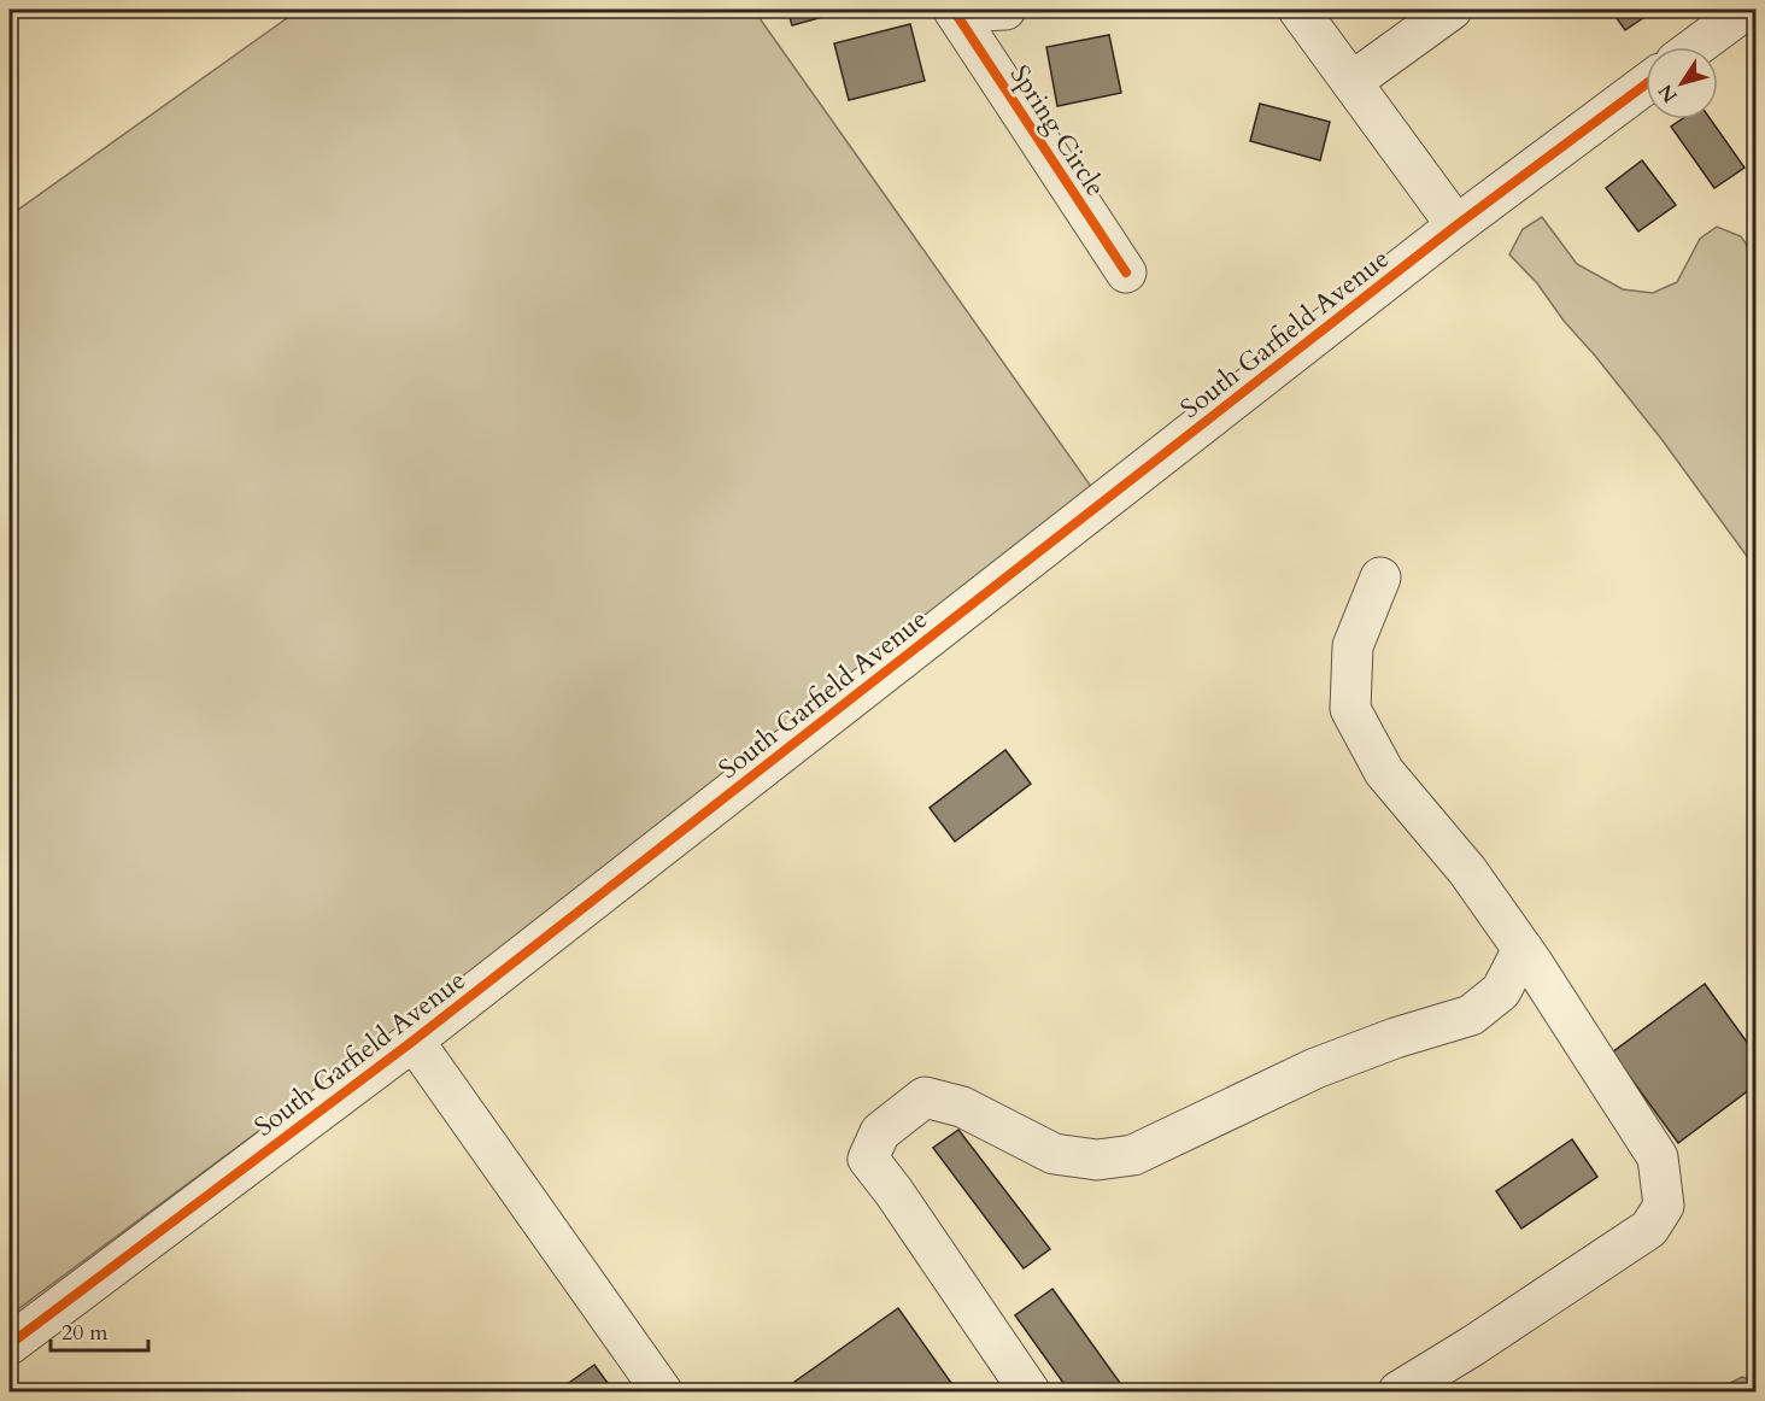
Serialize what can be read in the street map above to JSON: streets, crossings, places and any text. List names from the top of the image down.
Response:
{
  "streets": {
    "street": ["Spring Circle", "South Garfield Avenue"]
  },
  "scale_bar": "20 m",
  "north": "bottom left"
}
